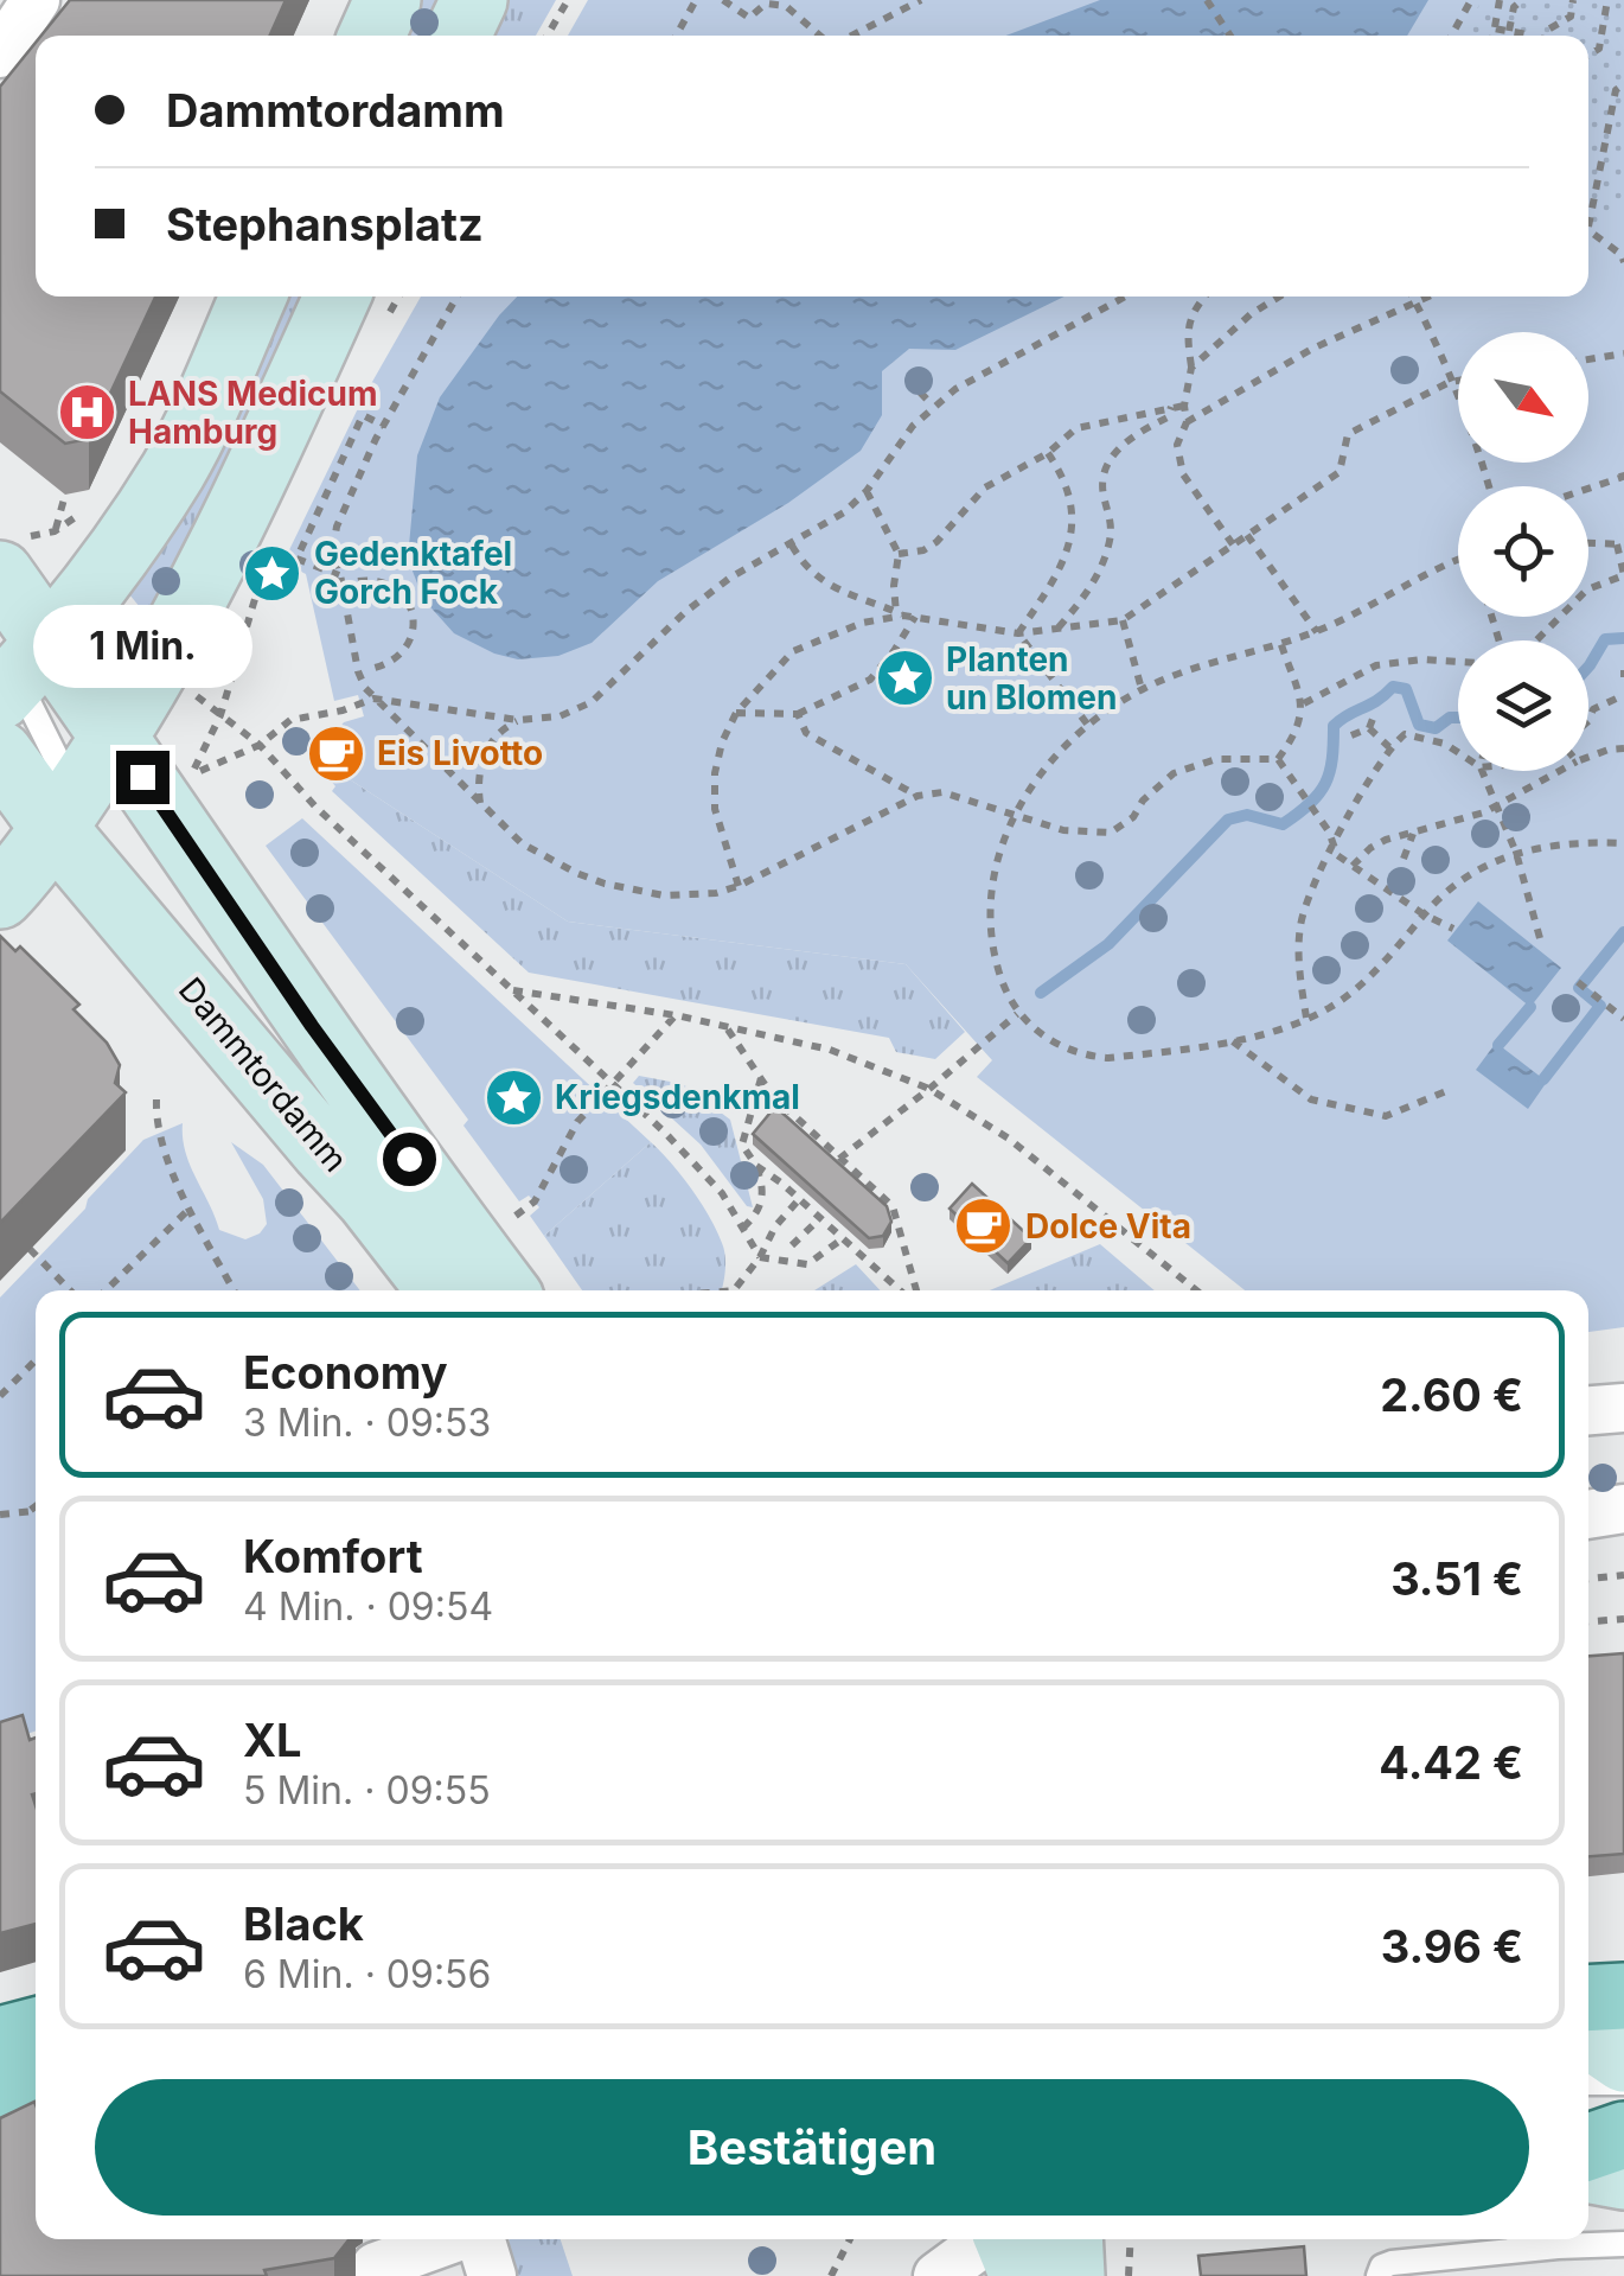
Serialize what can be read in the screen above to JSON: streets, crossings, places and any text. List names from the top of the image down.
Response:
{
  "streets": {
    "street": ["Dammtordamm"]
  },
  "places": {
    "hospital": ["LANS Medicum Hamburg"],
    "place": ["Gedenktafel Gorch Fock", "Planten un Blomen", "Kriegsdenkmal"],
    "cafe": ["Eis Livotto", "Dolce Vita"]
  },
  "north": "bottom right",
  "page": {
    "banner": ["Dammtordamm", "Stephansplatz"],
    "bubble": "1 Min.",
    "list": [
      {
        "name": "Economy",
        "note": "3 Min. · 09:53",
        "value": "2.60 €"
      },
      {
        "name": "Komfort",
        "note": "4 Min. · 09:54",
        "value": "3.51 €"
      },
      {
        "name": "XL",
        "note": "5 Min. · 09:55",
        "value": "4.42 €"
      },
      {
        "name": "Black",
        "note": "6 Min. · 09:56",
        "value": "3.96 €"
      }
    ],
    "buttons": "Bestätigen"
  }
}
